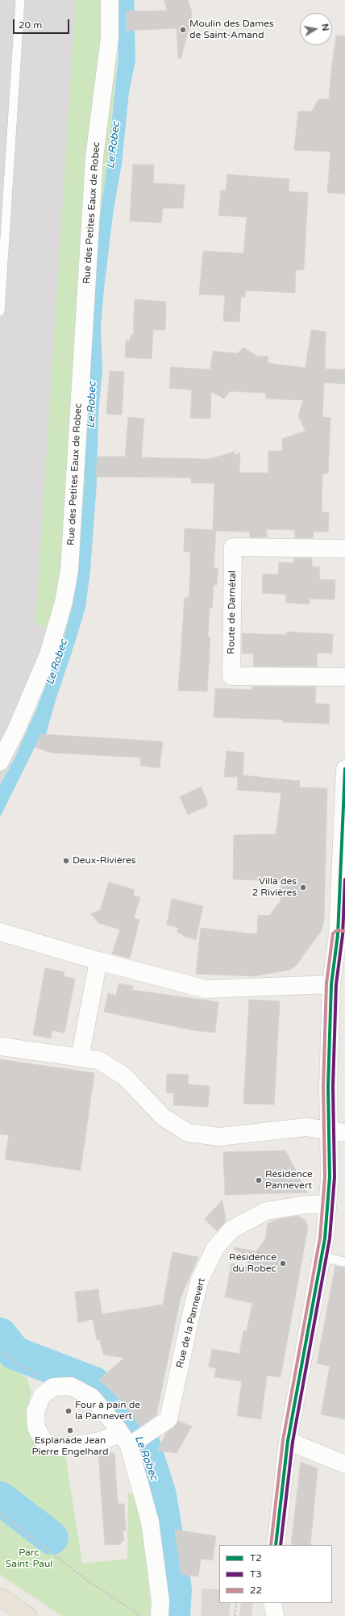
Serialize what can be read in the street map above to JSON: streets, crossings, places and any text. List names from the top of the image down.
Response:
{
  "streets": {
    "street": ["Rue des Petites Eaux de Robec", "Route de Darnétal", "Rue de la Pannevert"]
  },
  "water": ["Le Robec"],
  "parks": ["Parc Saint-Paul"],
  "places": [
    "Moulin des Dames de Saint-Amand",
    "Deux-Rivières",
    "Villa des 2 Rivières",
    "Résidence Pannevert",
    "Résidence du Robec",
    "Four à pain de la Pannevert",
    "Esplanade Jean Pierre Engelhard"
  ],
  "lines": ["transit line T2", "transit line T3", "transit line 22"],
  "legend": ["T2", "T3", "22"],
  "scale_bar": "20 m",
  "north": "right"
}
